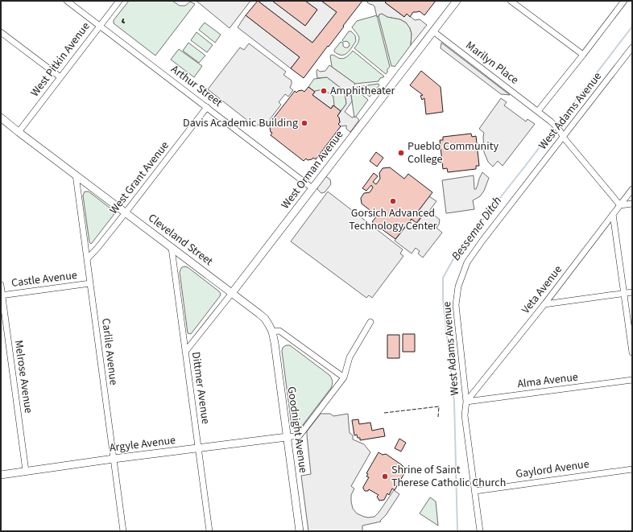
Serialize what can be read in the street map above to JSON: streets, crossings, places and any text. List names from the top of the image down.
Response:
{
  "streets": {
    "street": [
      "West Pitkin Avenue",
      "Marilyn Place",
      "Arthur Street",
      "West Adams Avenue",
      "West Orman Avenue",
      "West Grant Avenue",
      "Cleveland Street",
      "Castle Avenue",
      "Veta Avenue",
      "Carlile Avenue",
      "Melrose Avenue",
      "Alma Avenue",
      "Dittmer Avenue",
      "Goodnight Avenue",
      "Argyle Avenue",
      "Gaylord Avenue"
    ]
  },
  "crossings": [
    ["West Pitkin Avenue", "Arthur Street"],
    ["West Pitkin Avenue", "Cleveland Street"],
    ["Marilyn Place", "West Adams Avenue"],
    ["Marilyn Place", "West Orman Avenue"],
    ["Arthur Street", "West Orman Avenue"],
    ["Arthur Street", "West Grant Avenue"],
    ["West Adams Avenue", "Veta Avenue"],
    ["West Adams Avenue", "Alma Avenue"],
    ["West Adams Avenue", "Gaylord Avenue"],
    ["West Orman Avenue", "Cleveland Street"],
    ["West Orman Avenue", "Dittmer Avenue"],
    ["West Grant Avenue", "Cleveland Street"],
    ["West Grant Avenue", "Carlile Avenue"],
    ["Cleveland Street", "Carlile Avenue"],
    ["Cleveland Street", "Dittmer Avenue"],
    ["Cleveland Street", "Goodnight Avenue"],
    ["Castle Avenue", "Carlile Avenue"],
    ["Castle Avenue", "Melrose Avenue"],
    ["Veta Avenue", "Alma Avenue"],
    ["Carlile Avenue", "Argyle Avenue"],
    ["Melrose Avenue", "Argyle Avenue"],
    ["Dittmer Avenue", "Argyle Avenue"],
    ["Goodnight Avenue", "Argyle Avenue"]
  ],
  "water": ["Bessemer Ditch"],
  "places": [
    "Amphitheater",
    "Davis Academic Building",
    "Pueblo Community College",
    "Gorsich Advanced Technology Center",
    "Shrine of Saint Therese Catholic Church"
  ]
}
